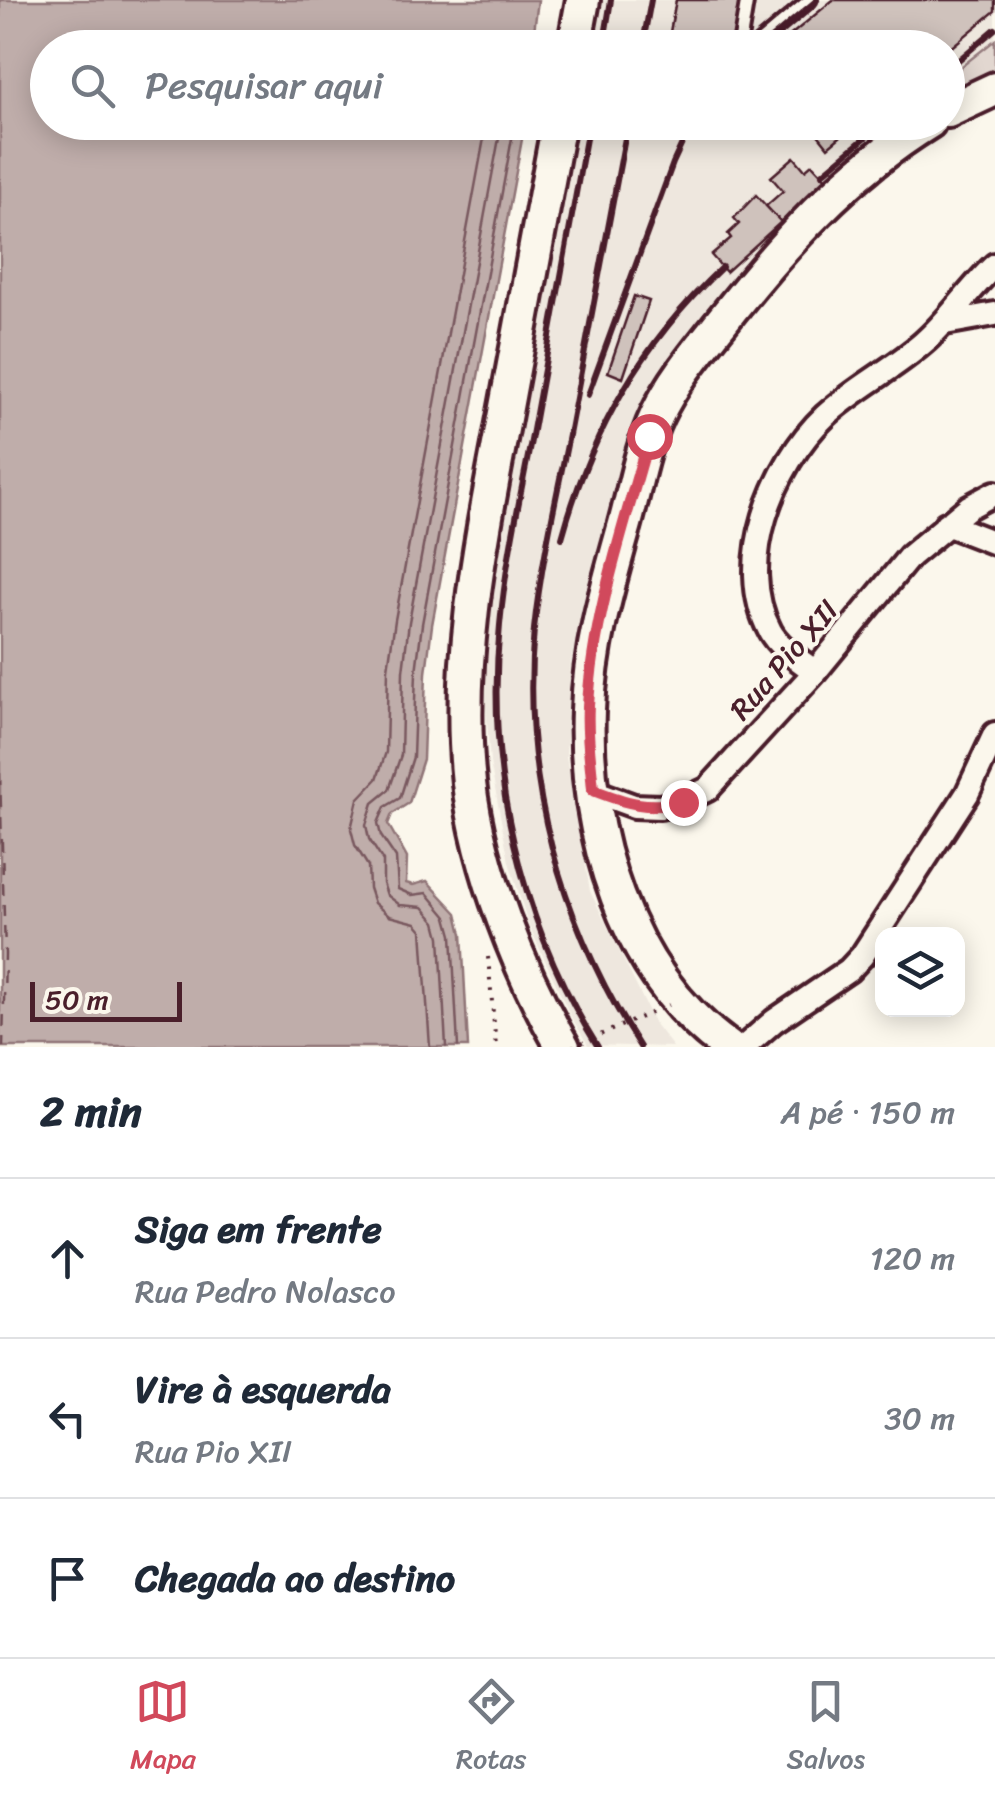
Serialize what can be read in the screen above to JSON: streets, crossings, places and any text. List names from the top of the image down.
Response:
{
  "streets": {
    "street": ["Rua Pio XII"]
  },
  "scale_bar": "50 m",
  "page": {
    "search": "Pesquisar aqui",
    "scale": "50 m",
    "heading": ["2 min", "A pé · 150 m"],
    "list": [
      ["Siga em frente", "Rua Pedro Nolasco", "120 m"],
      ["Vire à esquerda", "Rua Pio XII", "30 m"],
      "Chegada ao destino"
    ],
    "nav": ["Mapa", "Rotas", "Salvos"]
  }
}
